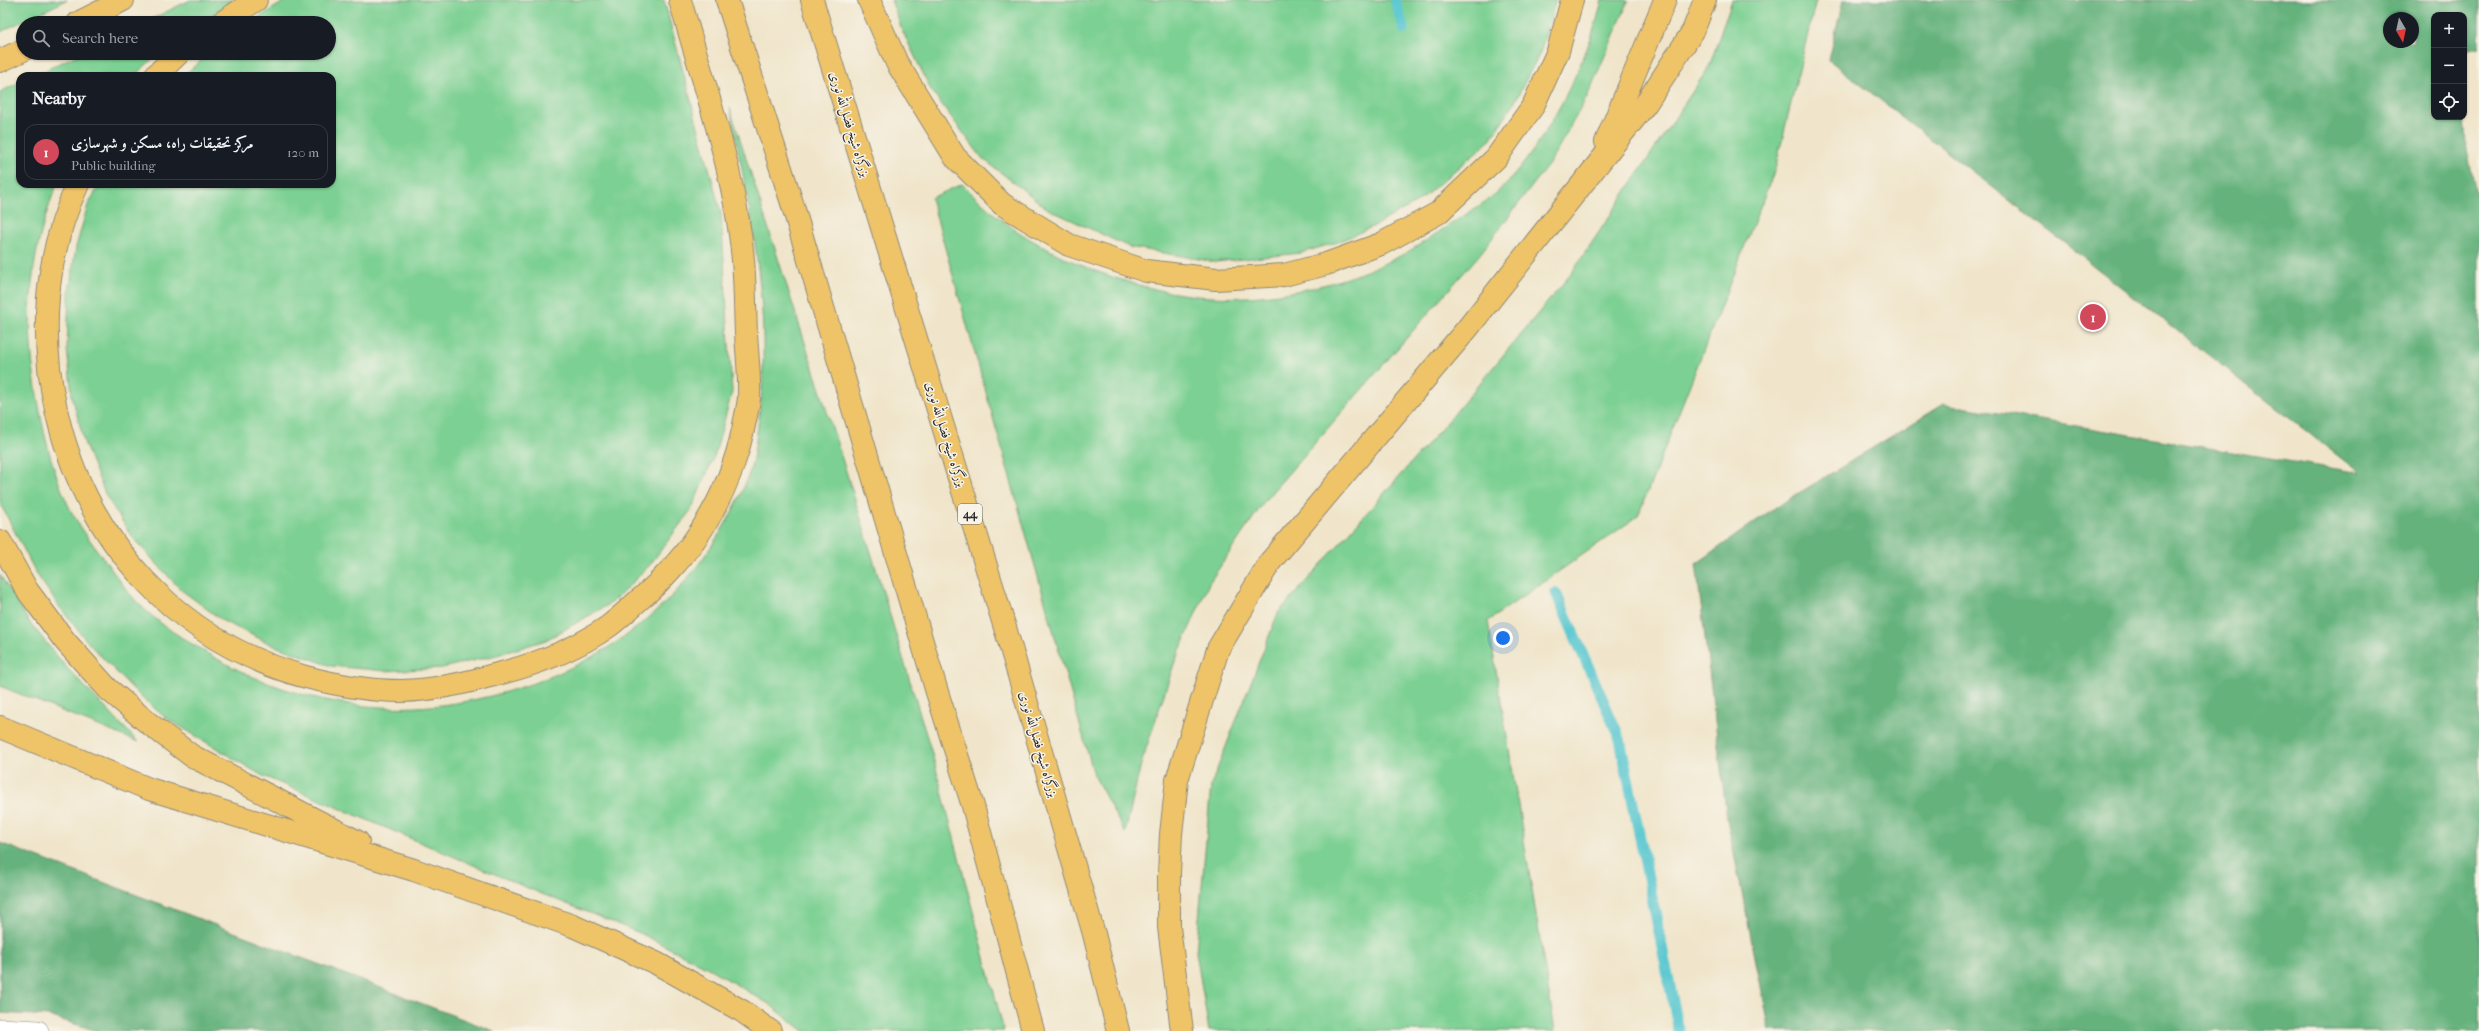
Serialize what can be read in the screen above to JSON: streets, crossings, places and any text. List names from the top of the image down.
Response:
{
  "streets": {
    "highway": ["بزرگراه شیخ فضل‌الله نوری", "44"]
  },
  "north": "bottom",
  "page": {
    "map_buttons": ["+", "−"],
    "search": "Search here",
    "heading": "Nearby",
    "list": [
      {
        "mark": "1",
        "name": "مرکز تحقیقات راه، مسکن و شهرسازی",
        "note": "Public building",
        "value": "120 m"
      }
    ],
    "pins": "1"
  }
}
